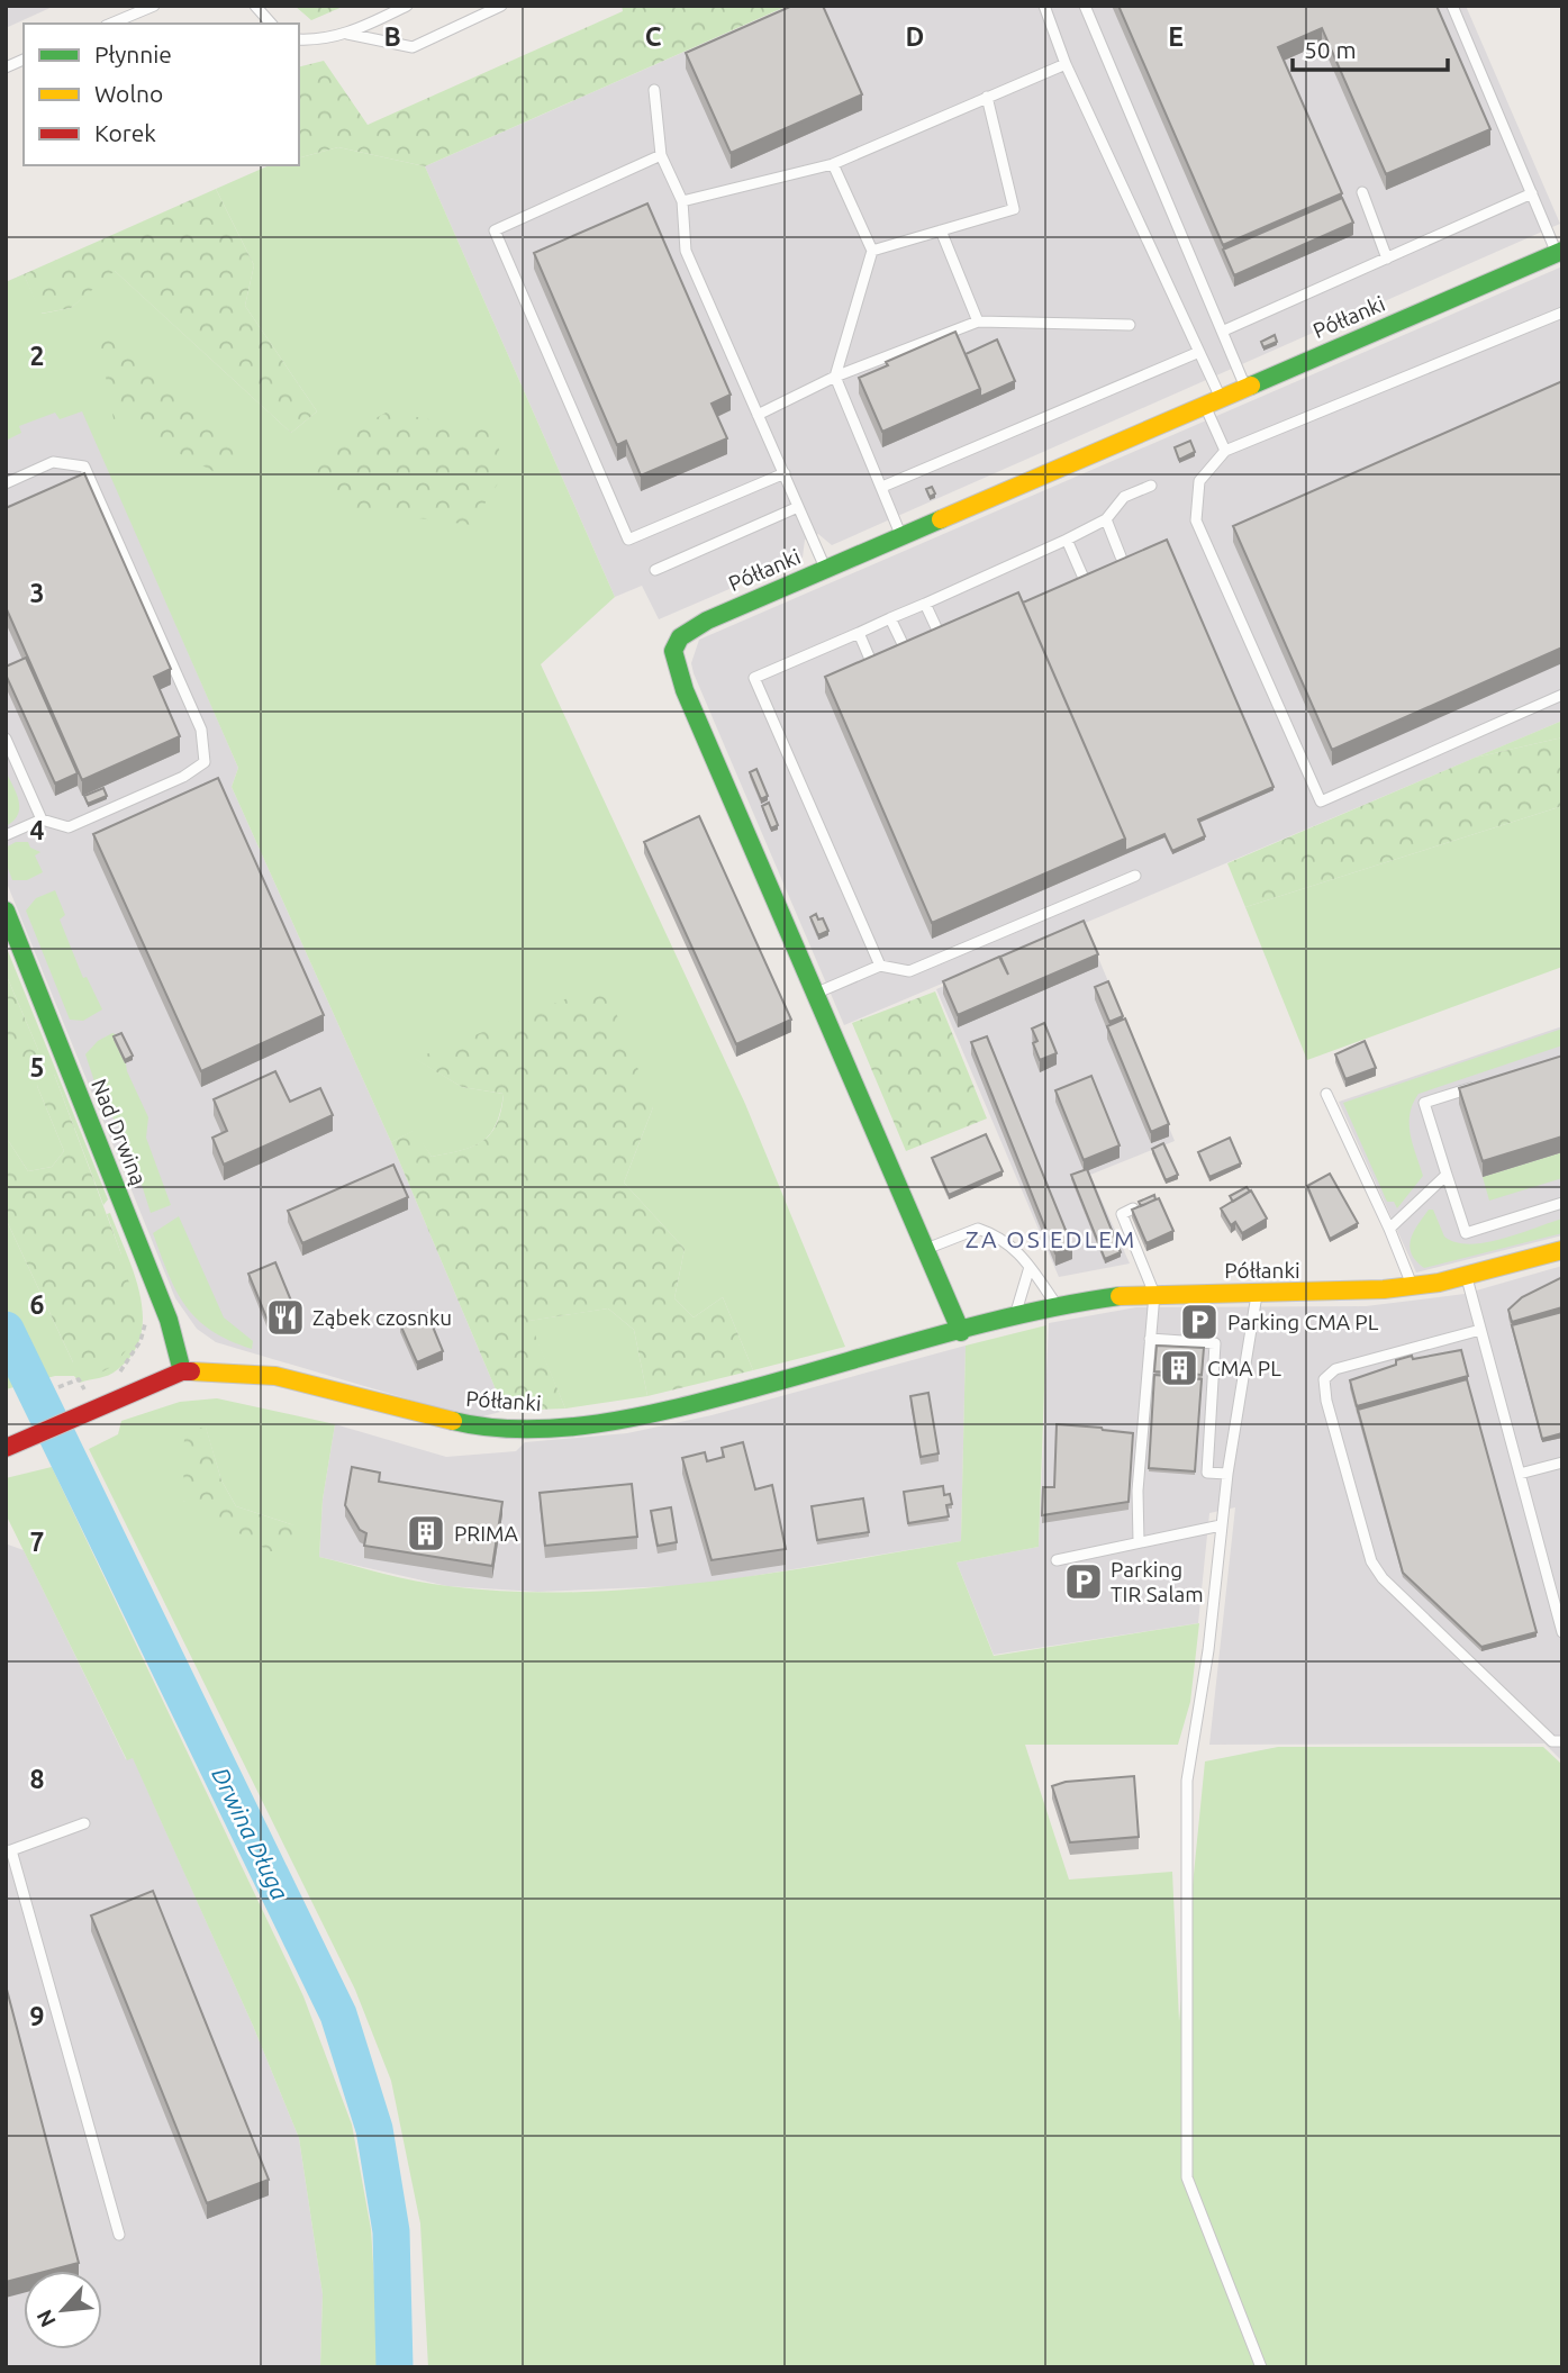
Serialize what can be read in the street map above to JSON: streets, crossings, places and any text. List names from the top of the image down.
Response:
{
  "streets": {
    "street": ["Półłanki", "Nad Drwiną"]
  },
  "crossings": [
    ["Półłanki", "Nad Drwiną"]
  ],
  "districts": ["ZA OSIEDLEM"],
  "water": ["Drwina Długa"],
  "places": {
    "restaurant": ["Ząbek czosnku"],
    "parking": ["Parking CMA PL", "Parking TIR Salam"],
    "building": ["CMA PL", "PRIMA"]
  },
  "legend": ["Płynnie", "Wolno", "Korek"],
  "scale_bar": "50 m",
  "north": "bottom left",
  "grid": {
    "columns": [
      "B",
      "C",
      "D",
      "E"
    ],
    "rows": [
      "2",
      "3",
      "4",
      "5",
      "6",
      "7",
      "8",
      "9"
    ]
  }
}
